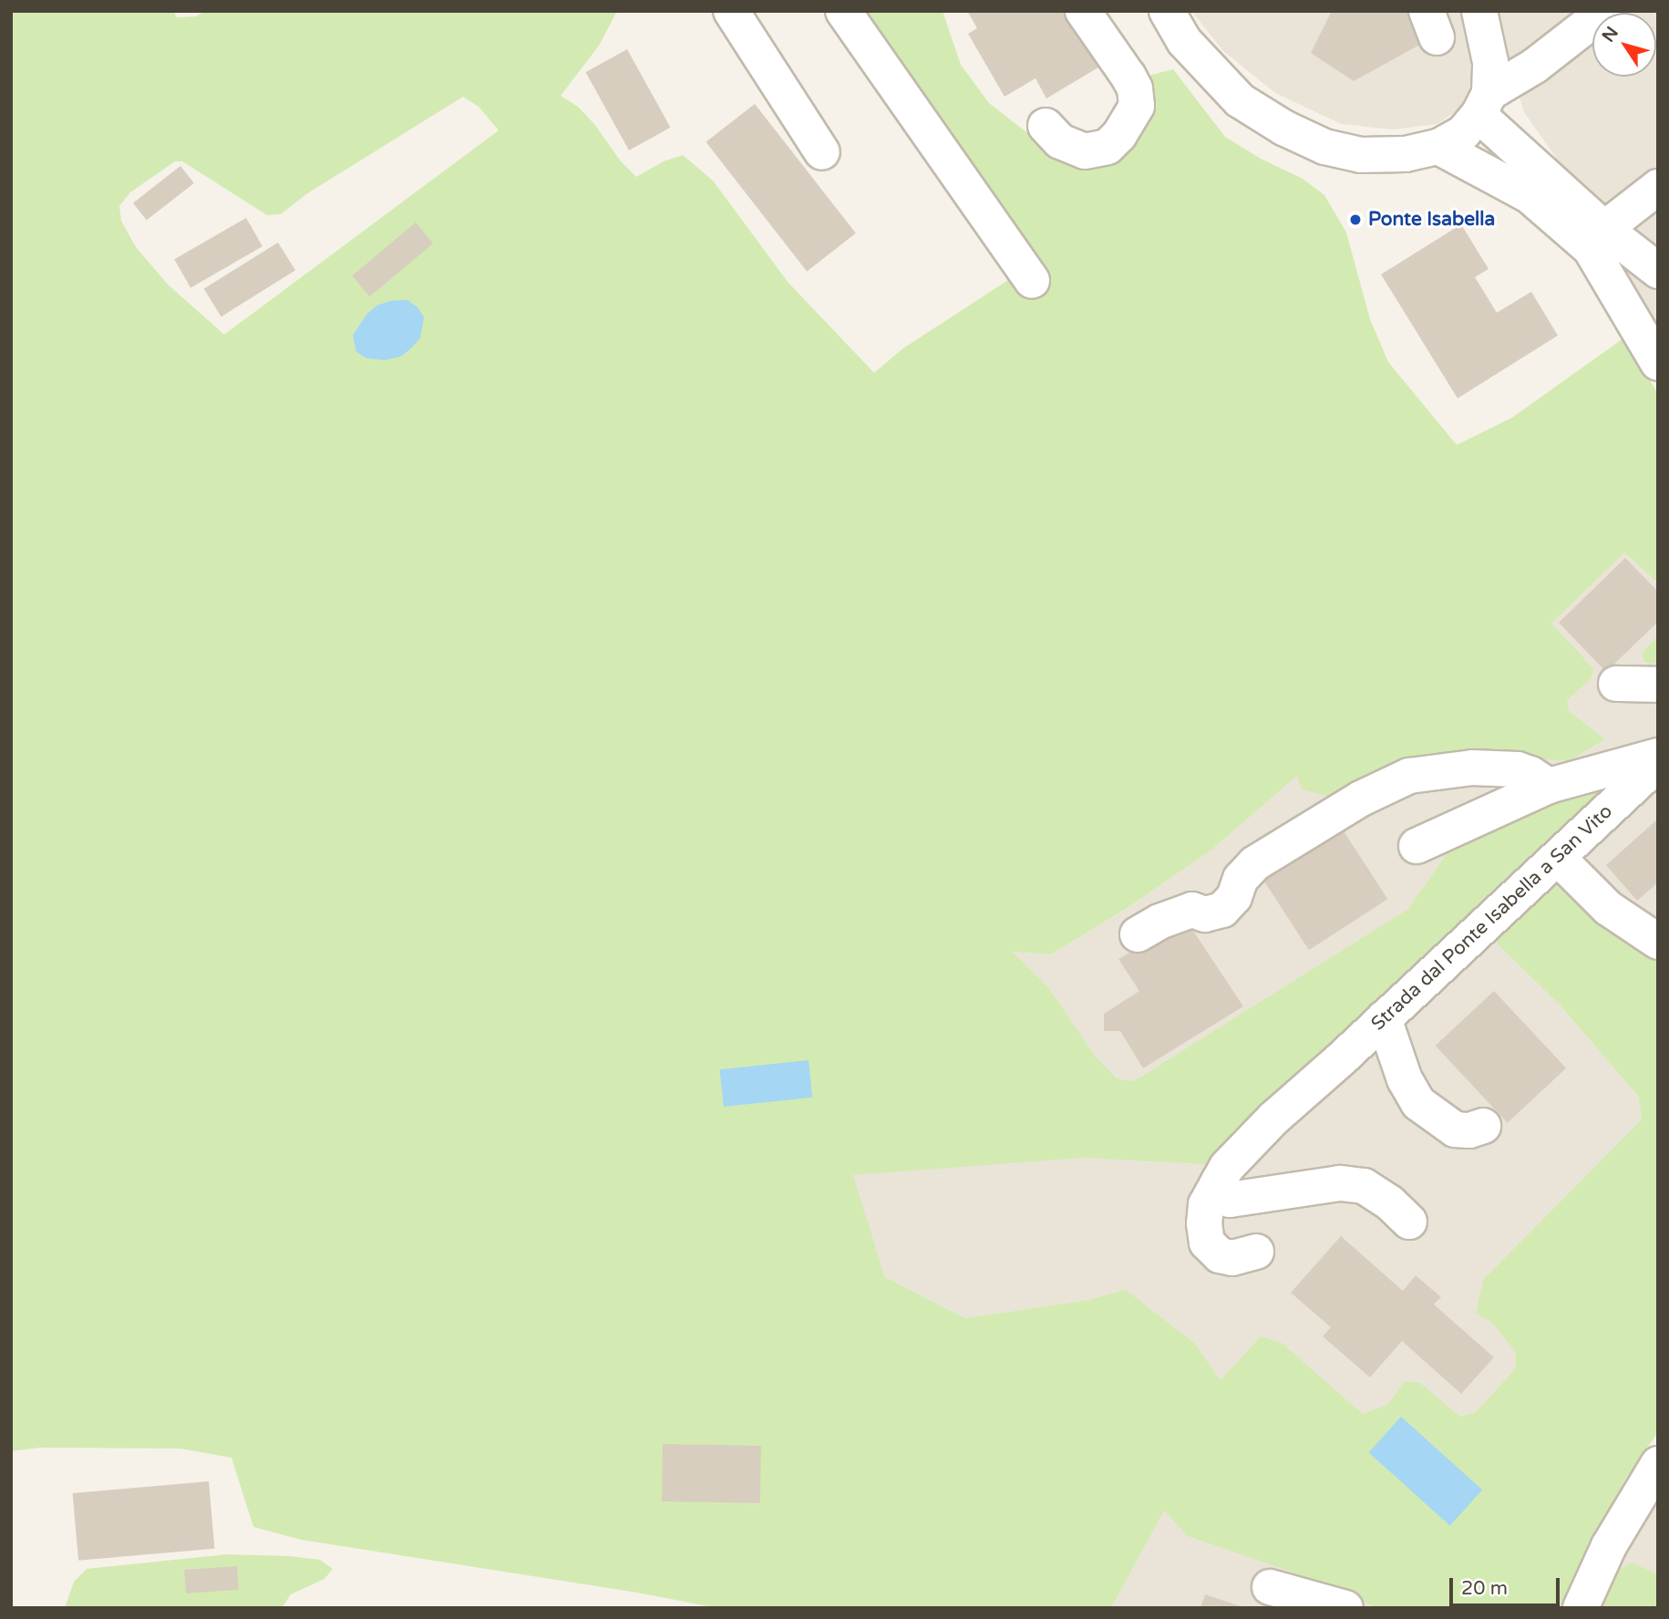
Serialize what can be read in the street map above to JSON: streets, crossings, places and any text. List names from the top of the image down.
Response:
{
  "streets": {
    "street": ["Strada dal Ponte Isabella a San Vito"]
  },
  "places": ["Ponte Isabella"],
  "scale_bar": "20 m",
  "north": "top left"
}
